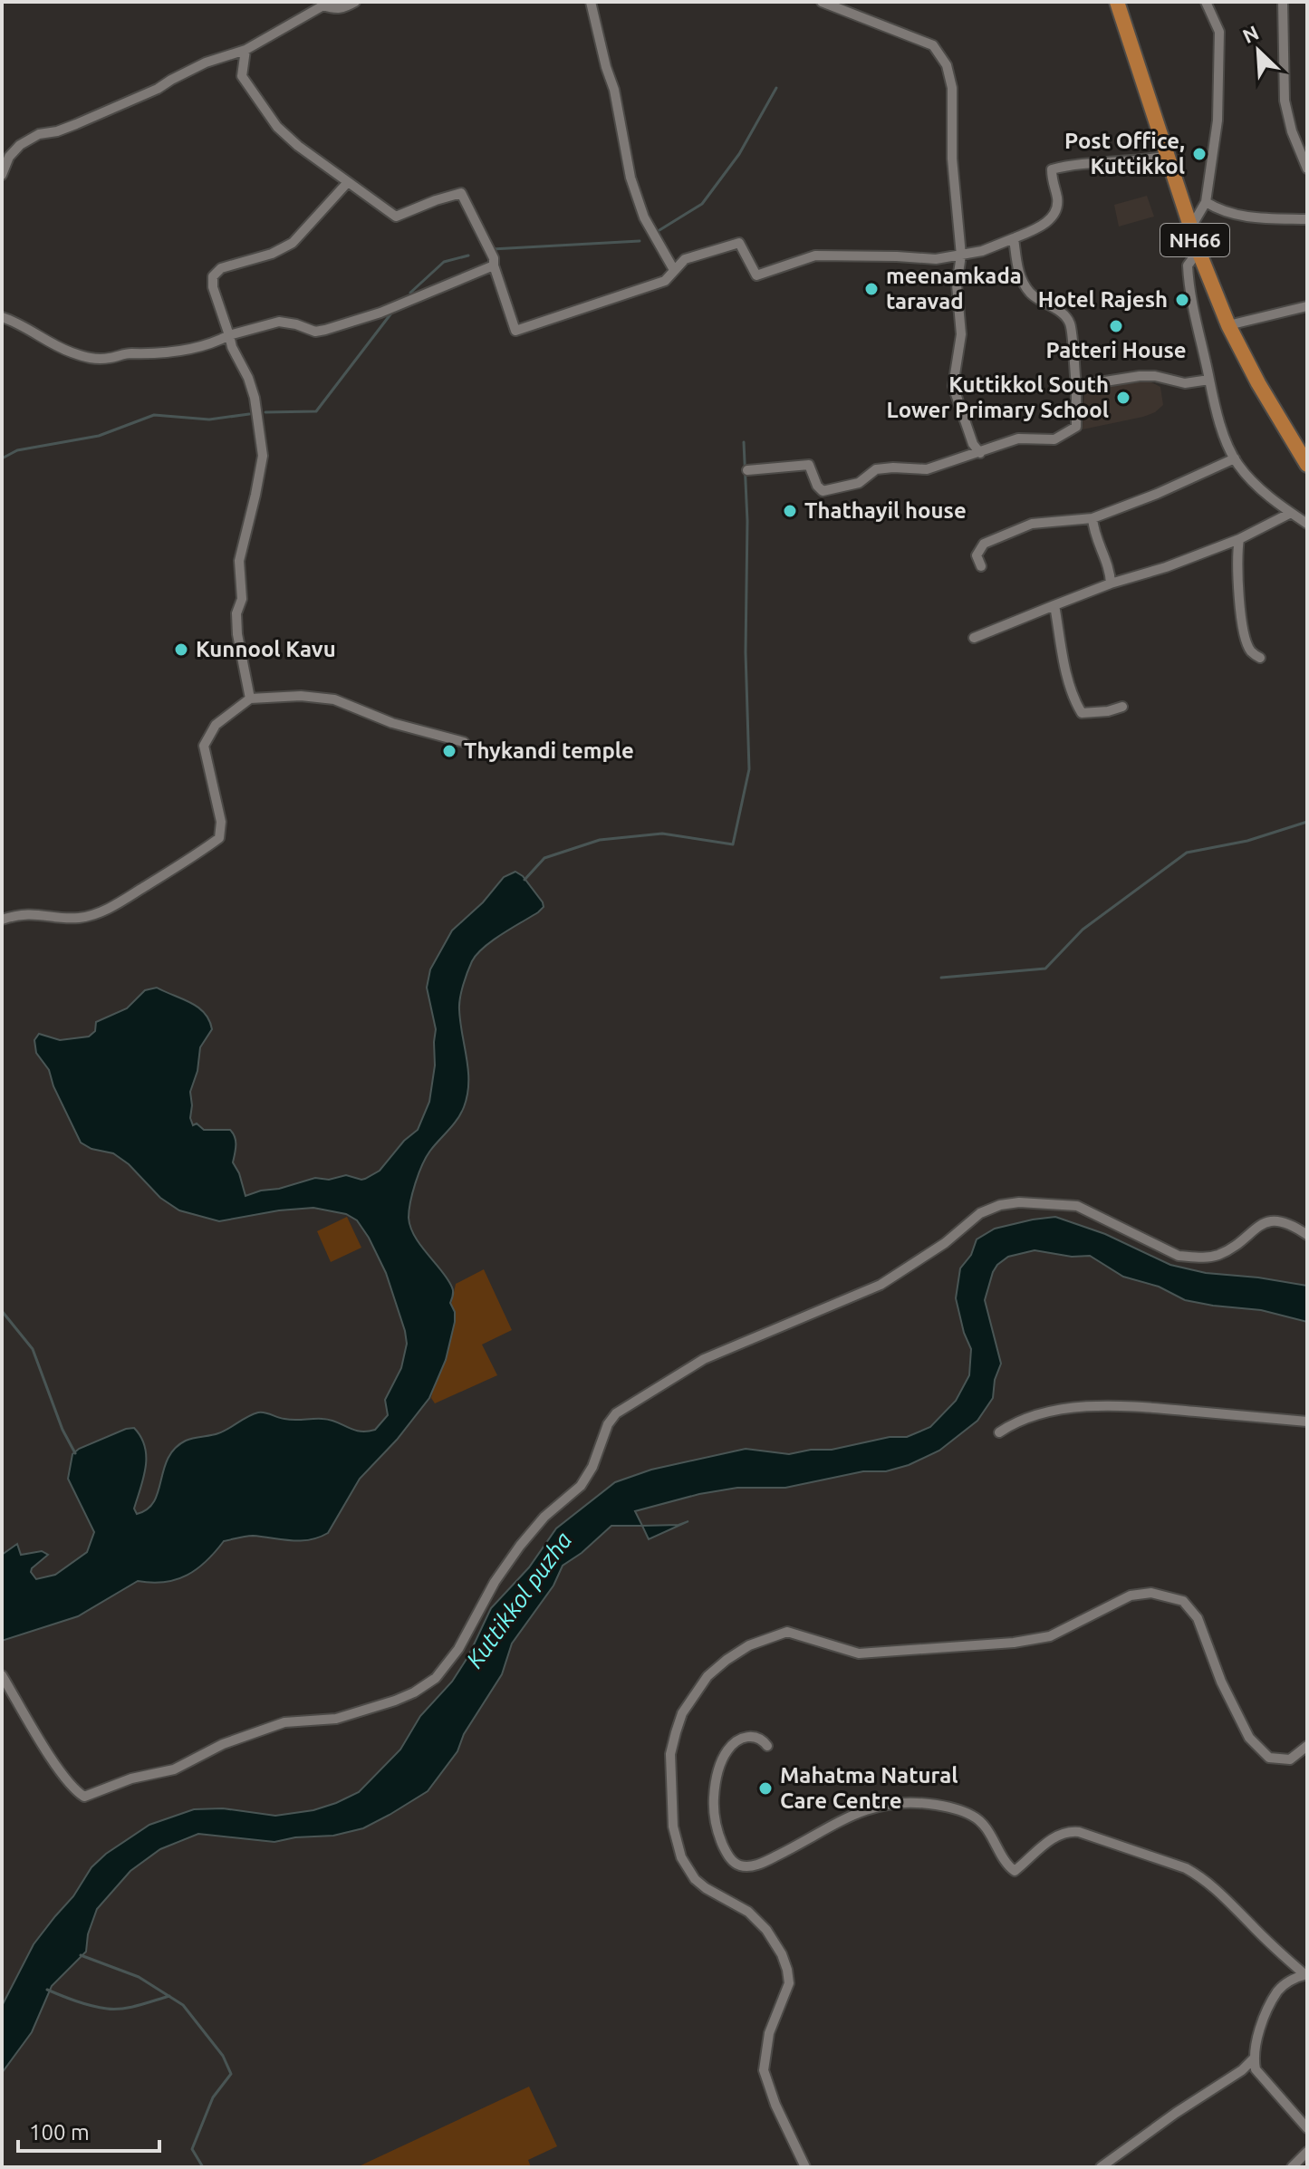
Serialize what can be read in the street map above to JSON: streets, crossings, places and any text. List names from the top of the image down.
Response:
{
  "streets": {
    "highway": ["NH66"]
  },
  "water": ["Kuttikkol puzha"],
  "places": [
    "Post Office, Kuttikkol",
    "meenamkada taravad",
    "Hotel Rajesh",
    "Patteri House",
    "Kuttikkol South Lower Primary School",
    "Thathayil house",
    "Kunnool Kavu",
    "Thykandi temple",
    "Mahatma Natural Care Centre"
  ],
  "scale_bar": "100 m",
  "north": "top left"
}
